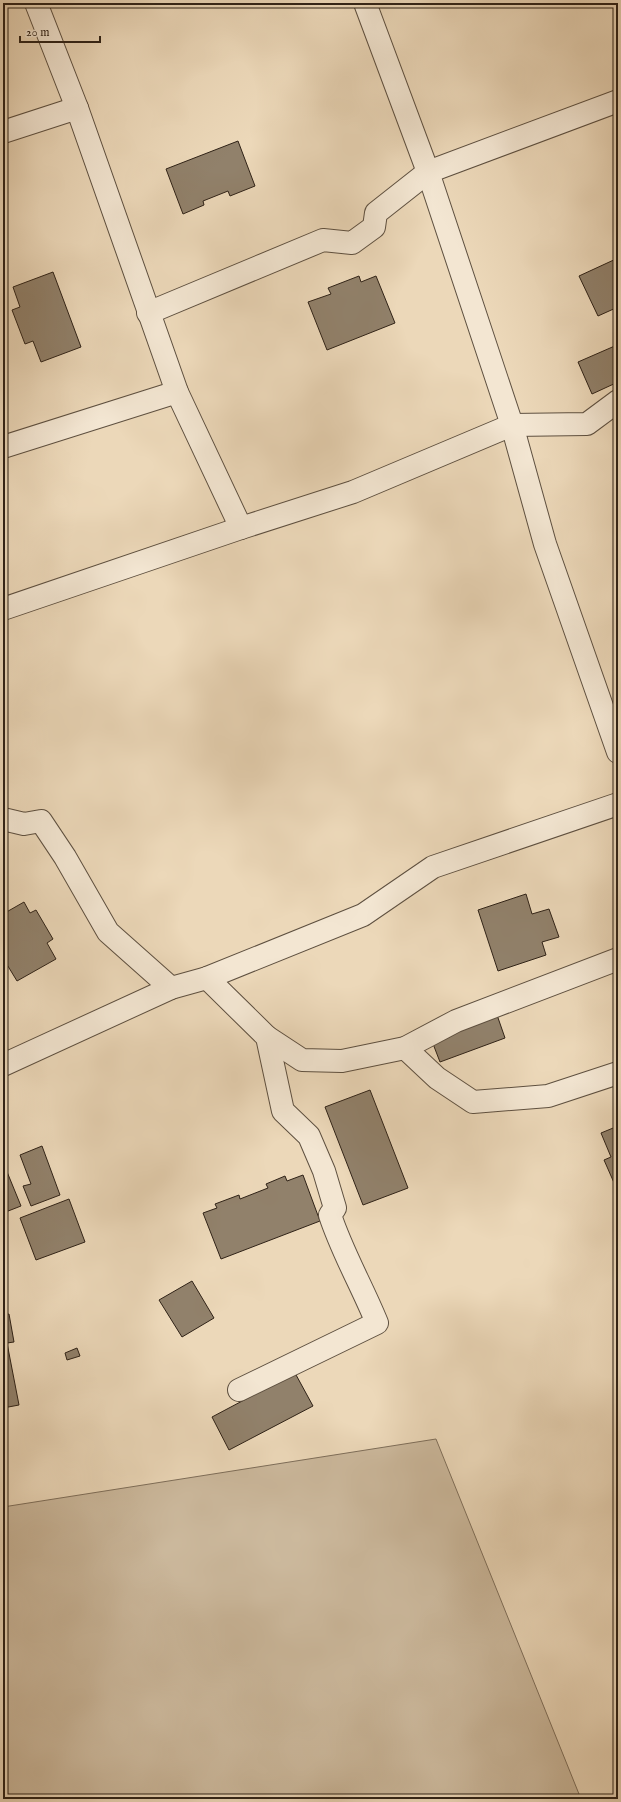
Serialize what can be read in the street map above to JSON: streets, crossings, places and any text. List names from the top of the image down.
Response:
{
  "scale_bar": "20 m"
}
